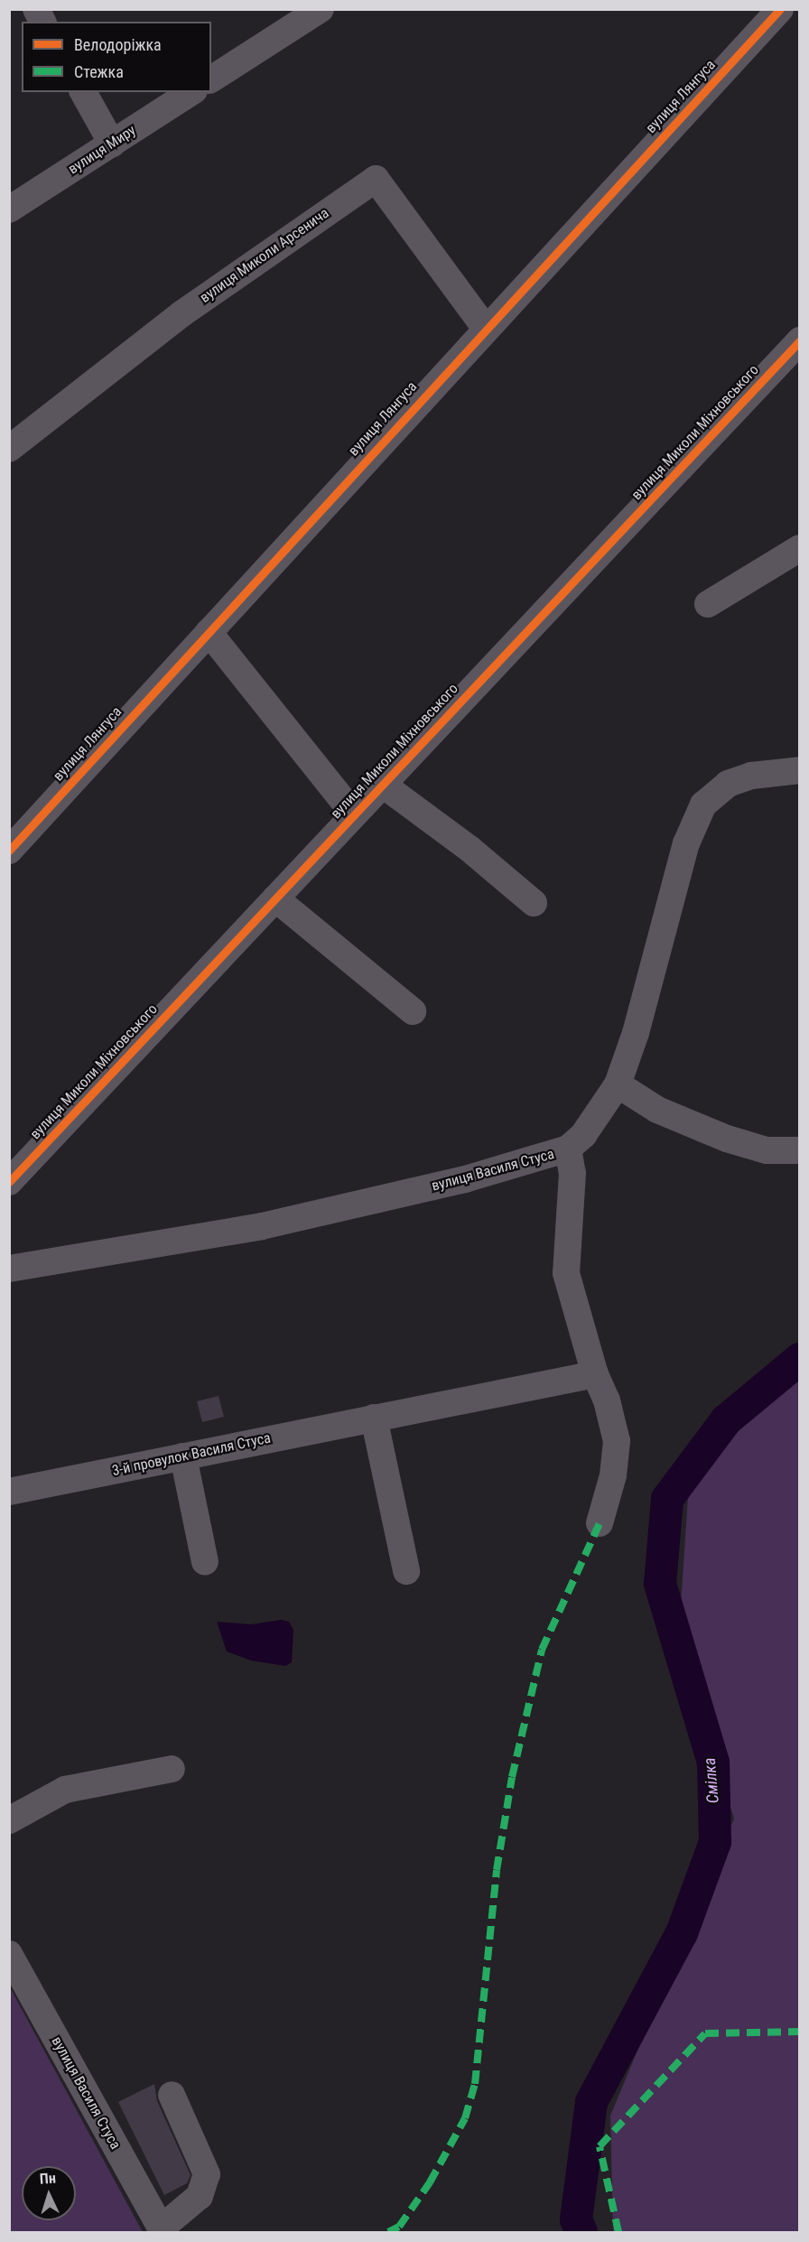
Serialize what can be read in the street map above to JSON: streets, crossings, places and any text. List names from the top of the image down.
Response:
{
  "streets": {
    "street": [
      "вулиця Лянгуса",
      "вулиця Миру",
      "вулиця Миколи Арсенича",
      "вулиця Миколи Міхновського",
      "вулиця Василя Стуса",
      "3-й провулок Василя Стуса"
    ]
  },
  "crossings": [
    ["вулиця Лянгуса", "вулиця Миколи Арсенича"]
  ],
  "water": ["Смілка"],
  "legend": ["Велодоріжка", "Стежка"],
  "north": "top"
}
